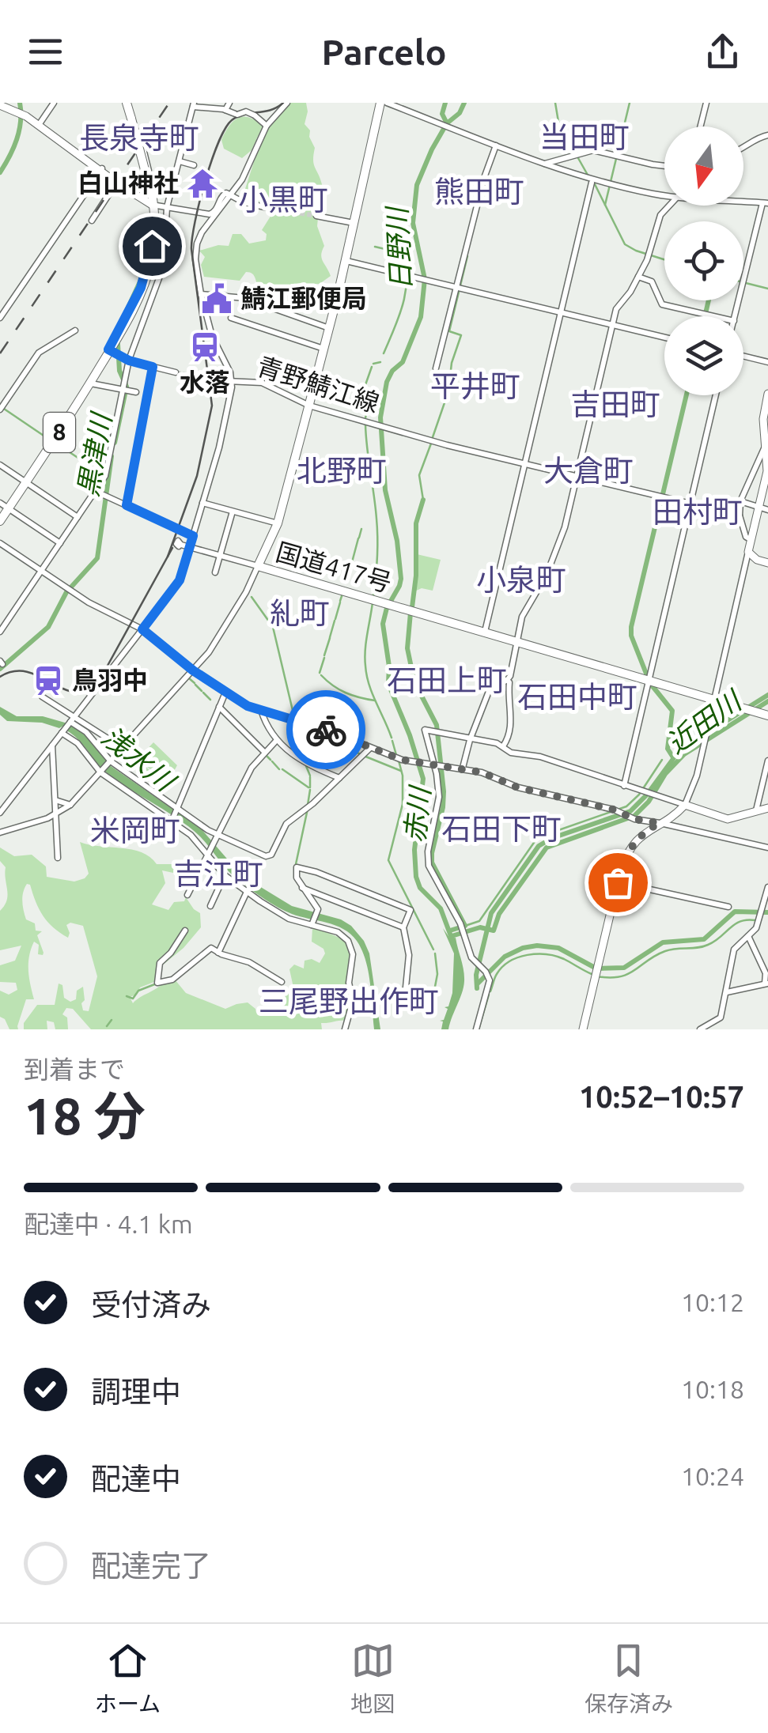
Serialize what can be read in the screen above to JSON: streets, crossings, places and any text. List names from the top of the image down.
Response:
{
  "streets": {
    "highway": ["8", "国道417号"],
    "street": ["青野鯖江線"]
  },
  "crossings": [
    ["青野鯖江線", "国道417号"]
  ],
  "districts": [
    "当田町",
    "長泉寺町",
    "熊田町",
    "小黒町",
    "平井町",
    "吉田町",
    "北野町",
    "大倉町",
    "田村町",
    "小泉町",
    "糺町",
    "石田上町",
    "石田中町",
    "石田下町",
    "米岡町",
    "吉江町",
    "三尾野出作町"
  ],
  "water": [
    "日野川",
    "黒津川",
    "近田川",
    "浅水川",
    "赤川"
  ],
  "places": {
    "temple": ["白山神社"],
    "public building": ["鯖江郵便局"],
    "station": ["水落", "鳥羽中"]
  },
  "north": "bottom",
  "page": {
    "header": "Parcelo",
    "heading": ["18 分", "到着まで", "10:52–10:57"],
    "bar": "配達中 · 4.1 km",
    "list": [
      ["受付済み", "10:12"],
      ["調理中", "10:18"],
      ["配達中", "10:24"],
      "配達完了"
    ],
    "tabs": ["ホーム", "地図", "保存済み"]
  }
}
